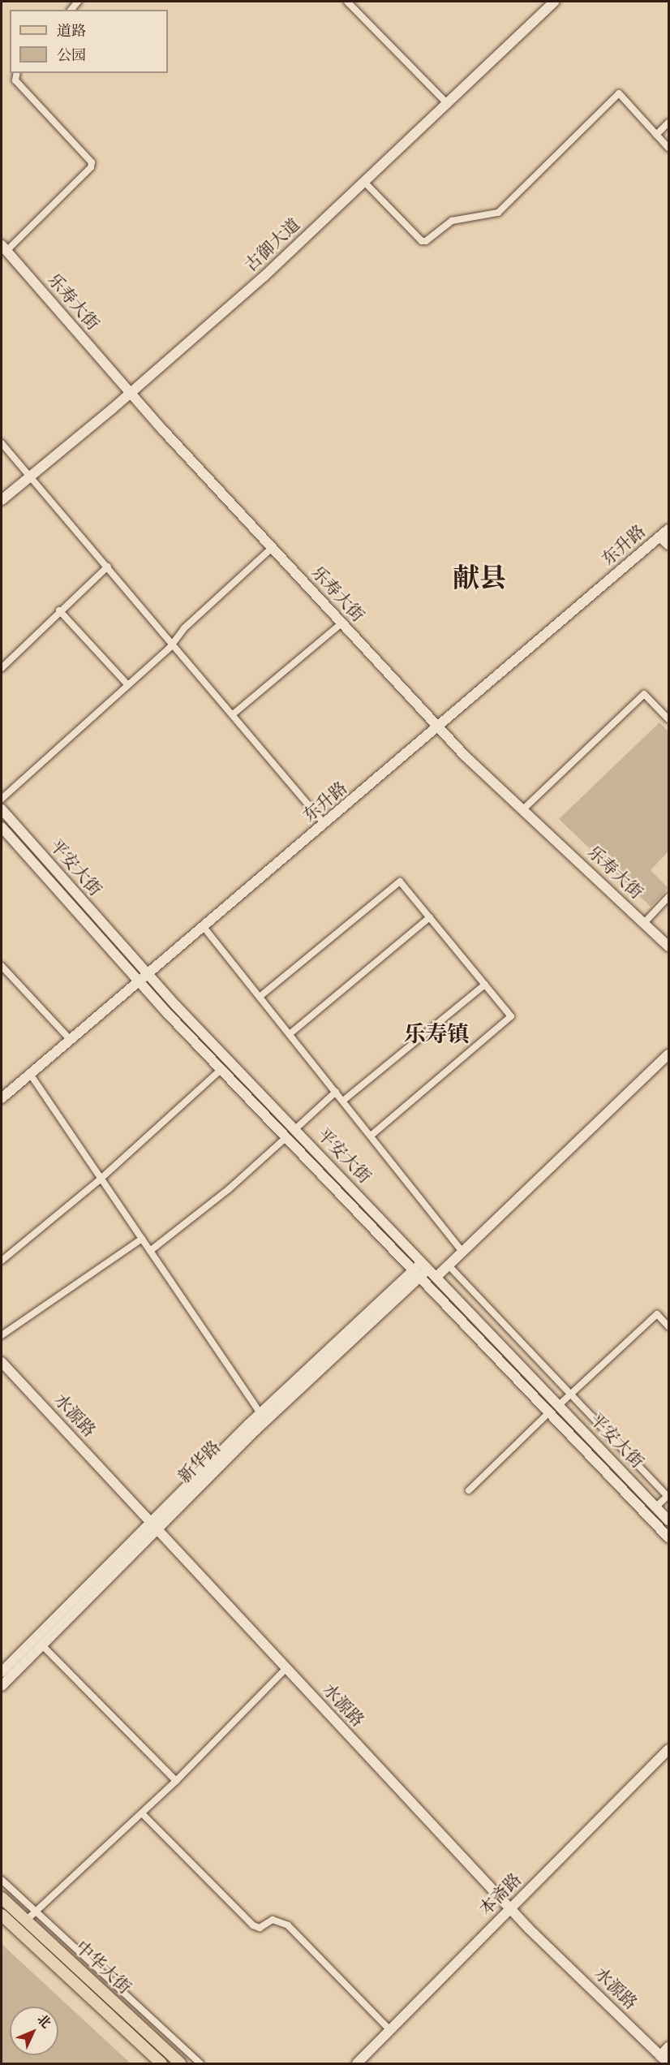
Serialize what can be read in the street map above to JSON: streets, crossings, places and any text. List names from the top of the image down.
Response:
{
  "streets": {
    "main road": [
      "古御大道",
      "乐寿大街",
      "东升路",
      "平安大街",
      "水源路",
      "新华路",
      "本斋路",
      "中华大街"
    ]
  },
  "crossings": [
    ["古御大道", "乐寿大街"],
    ["乐寿大街", "东升路"],
    ["东升路", "平安大街"],
    ["平安大街", "新华路"],
    ["水源路", "新华路"],
    ["水源路", "本斋路"]
  ],
  "districts": ["献县", "乐寿镇"],
  "legend": ["道路", "公园"],
  "north": "top right"
}
